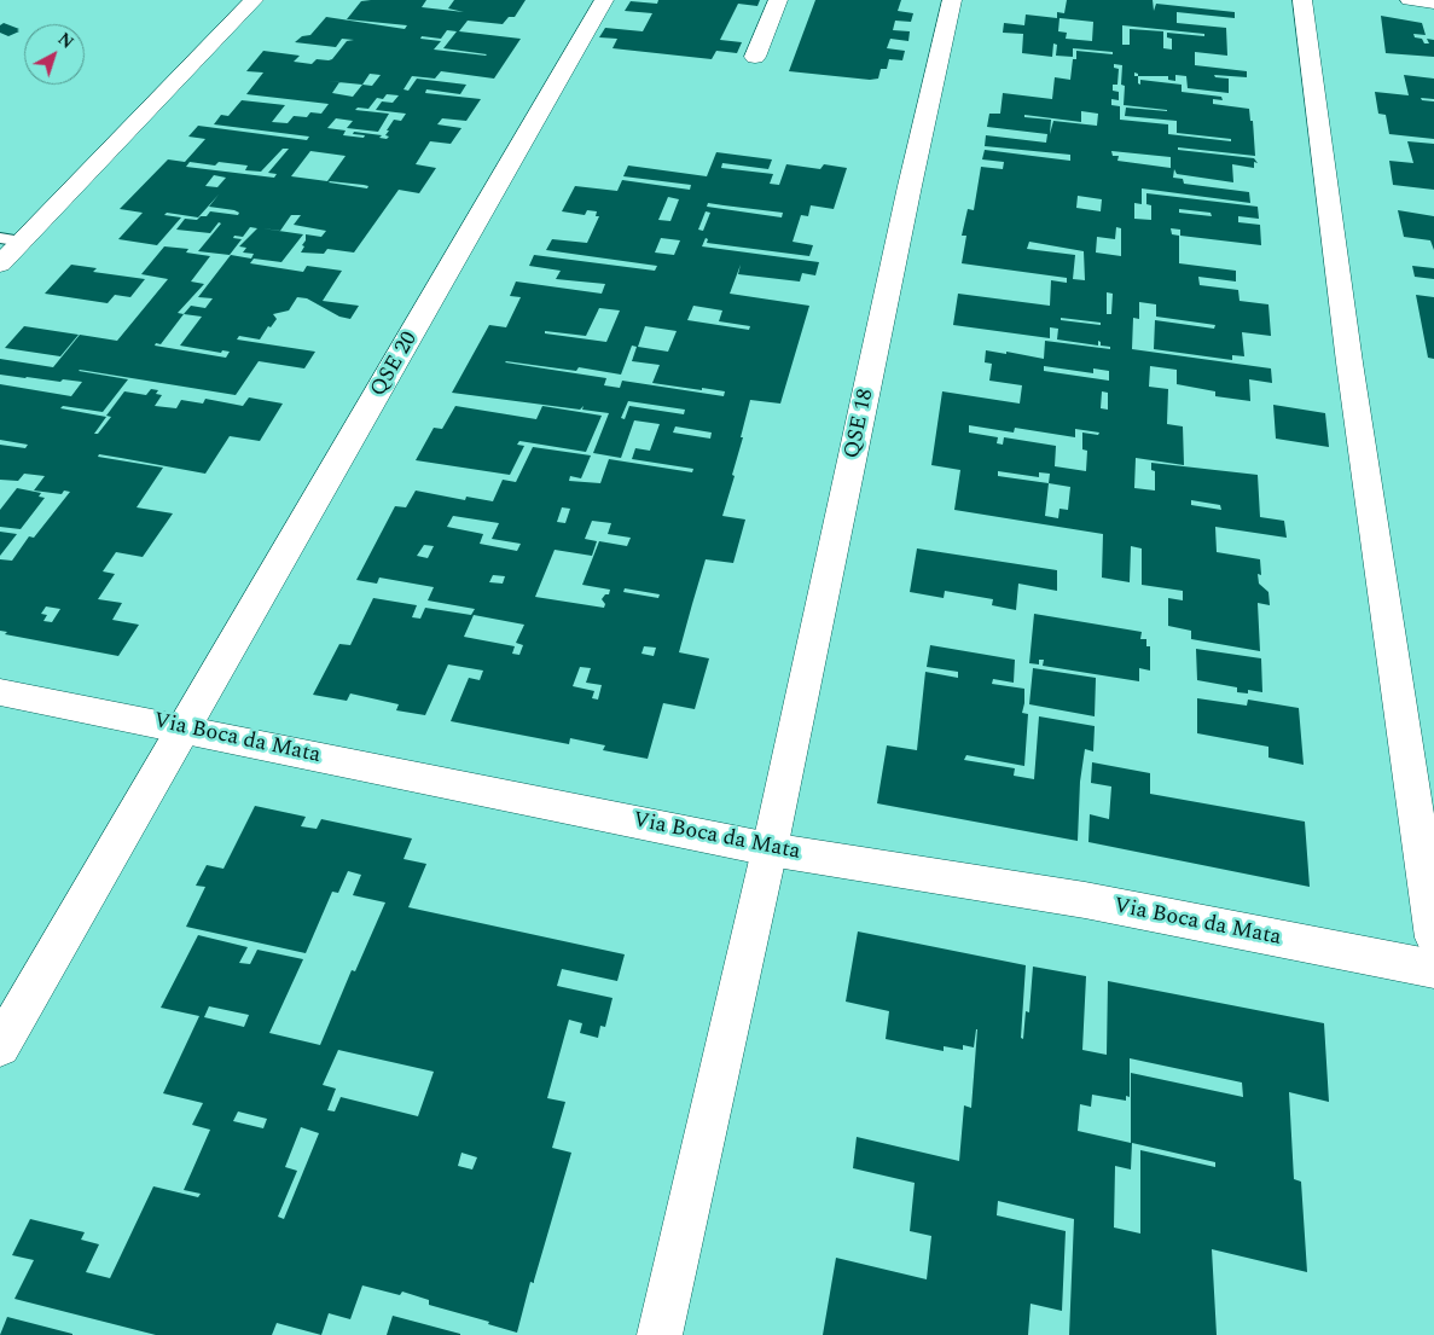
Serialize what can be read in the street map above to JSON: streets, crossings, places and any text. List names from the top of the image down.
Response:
{
  "streets": {
    "street": ["QSE 20", "QSE 18", "Via Boca da Mata"]
  },
  "crossings": [
    ["QSE 20", "Via Boca da Mata"],
    ["QSE 18", "Via Boca da Mata"]
  ],
  "north": "top right"
}
